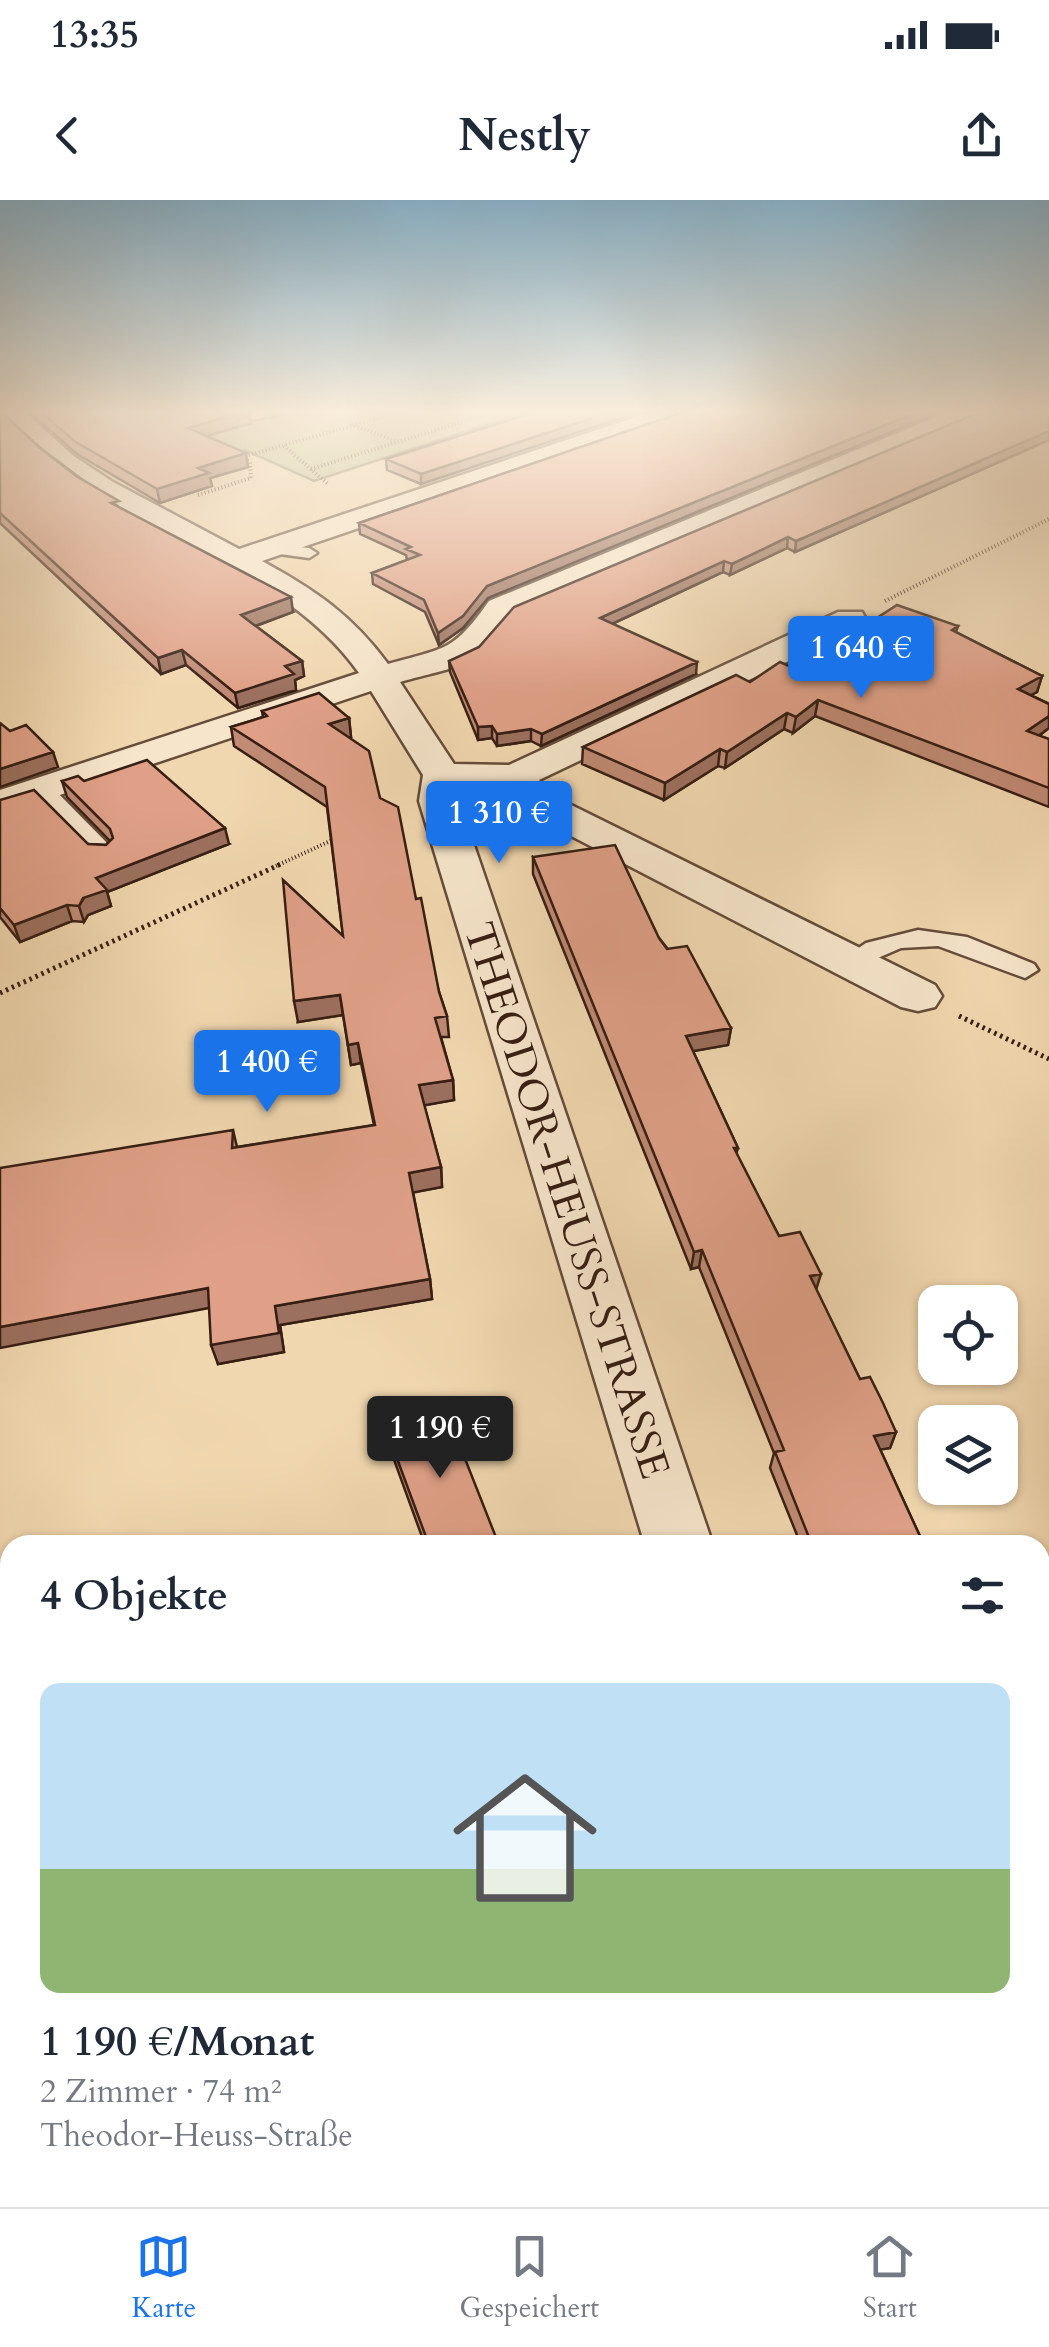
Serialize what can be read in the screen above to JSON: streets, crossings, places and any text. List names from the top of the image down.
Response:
{
  "streets": {
    "street": ["THEODOR-HEUSS-STRASSE"]
  },
  "page": {
    "status": "13:35",
    "header": "Nestly",
    "price": [
      "1 640 €",
      "1 310 €",
      "1 400 €",
      "1 190 €"
    ],
    "heading": "4 Objekte",
    "list": [
      {
        "name": "1 190 €/Monat",
        "note": "2 Zimmer · 74 m² · Theodor-Heuss-Straße"
      }
    ],
    "tabs": ["Karte", "Gespeichert", "Start"]
  }
}
